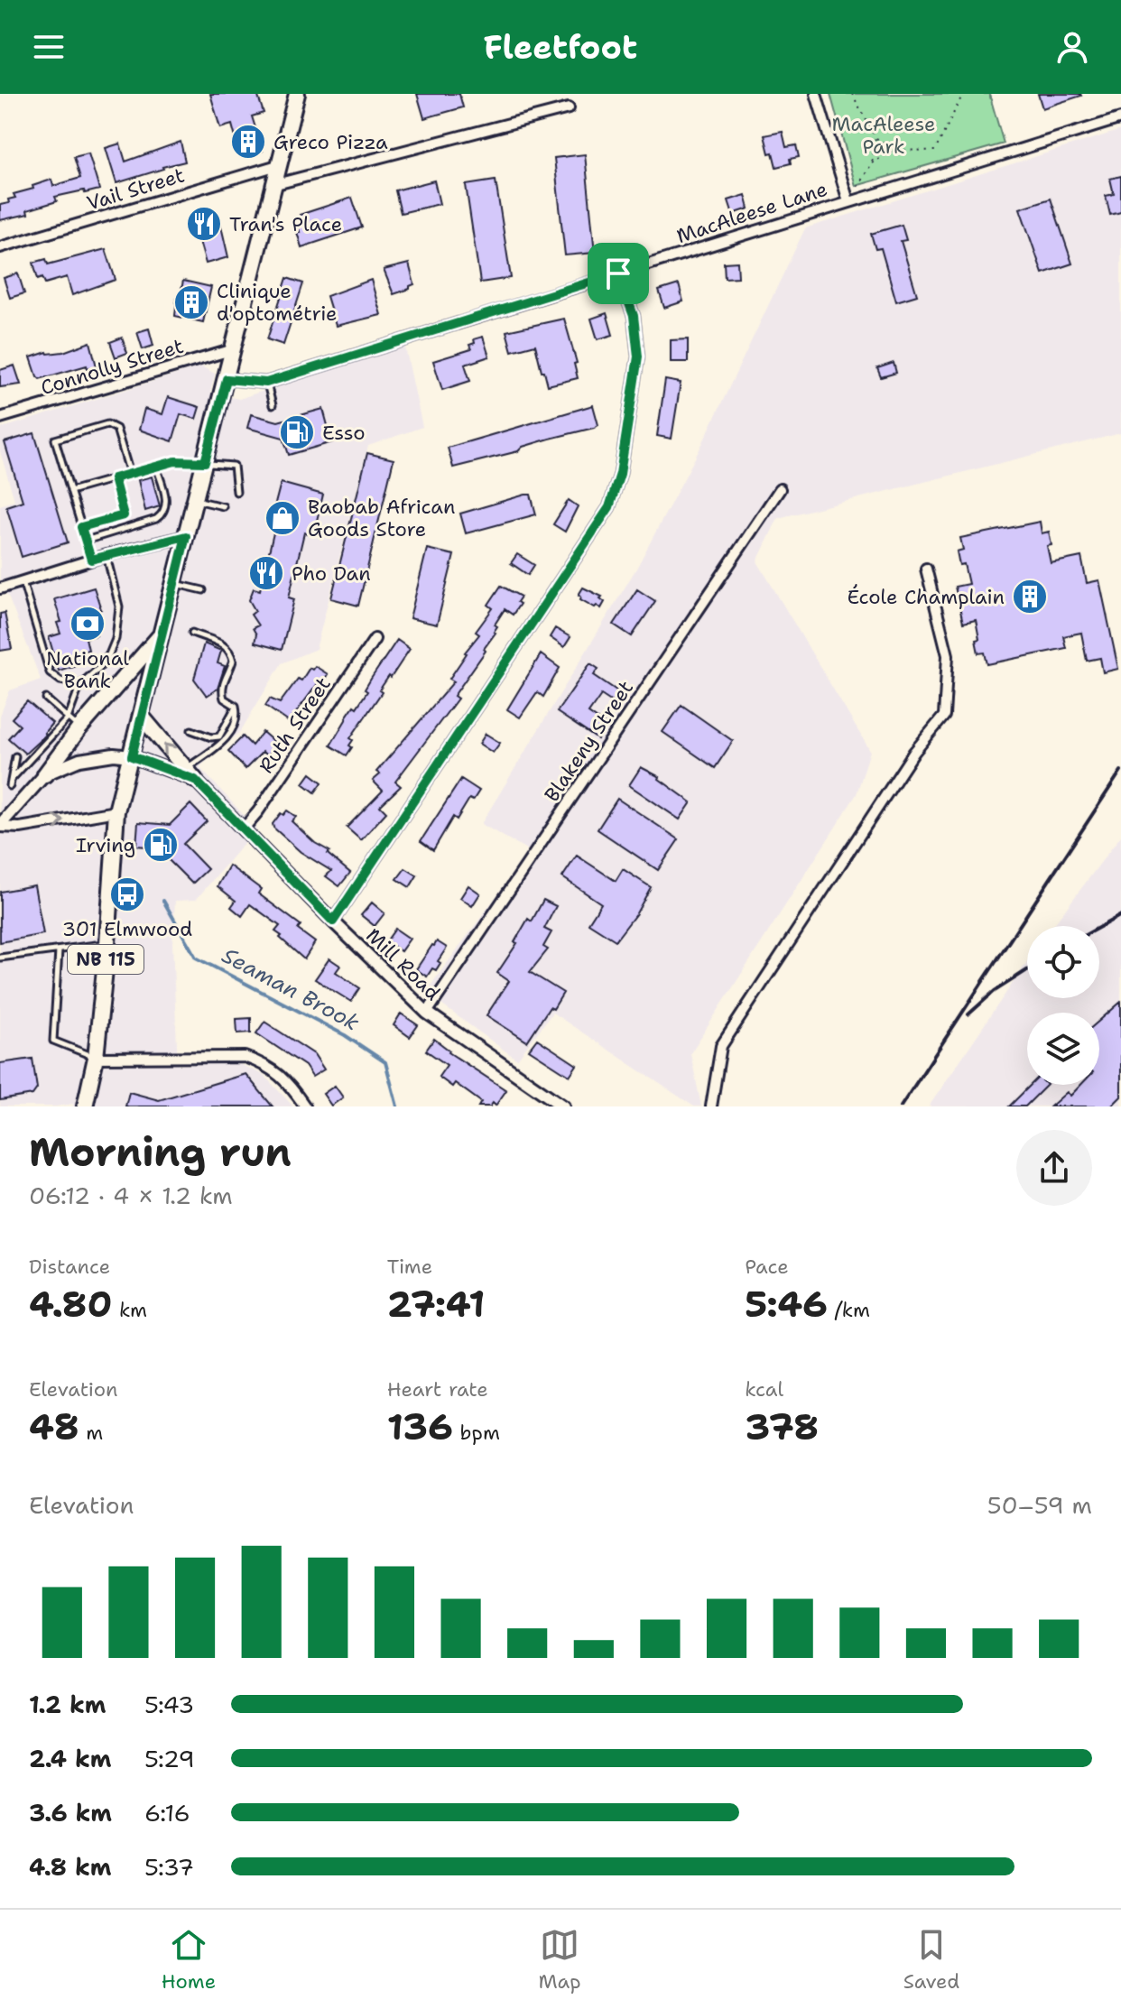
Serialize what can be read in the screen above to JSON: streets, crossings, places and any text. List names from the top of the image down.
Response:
{
  "streets": {
    "main road": ["NB 115"],
    "street": [
      "Vail Street",
      "MacAleese Lane",
      "Connolly Street",
      "Ruth Street",
      "Blakeny Street",
      "Mill Road"
    ]
  },
  "crossings": [
    ["Vail Street", "NB 115"],
    ["MacAleese Lane", "NB 115"],
    ["Connolly Street", "NB 115"],
    ["Ruth Street", "Mill Road"],
    ["Blakeny Street", "Mill Road"],
    ["NB 115", "Mill Road"]
  ],
  "water": ["Seaman Brook"],
  "parks": ["MacAleese Park"],
  "places": {
    "building": ["Greco Pizza", "Clinique d'optométrie", "École Champlain"],
    "restaurant": ["Tran's Place", "Pho Dan"],
    "fuel station": ["Esso", "Irving"],
    "shop": ["Baobab African Goods Store"],
    "bank": ["National Bank"],
    "bus stop": ["301 Elmwood"]
  },
  "page": {
    "header": "Fleetfoot",
    "heading": ["Morning run", "06:12 · 4 × 1.2 km"],
    "stats": [
      ["Distance", "4.80 km"],
      ["Time", "27:41"],
      ["Pace", "5:46 /km"],
      ["Elevation", "48 m"],
      ["Heart rate", "136 bpm"],
      ["kcal", "378"]
    ],
    "chart": ["Elevation", "50–59 m"],
    "list": [
      {
        "name": "1.2 km",
        "note": "5:43"
      },
      {
        "name": "2.4 km",
        "note": "5:29"
      },
      {
        "name": "3.6 km",
        "note": "6:16"
      },
      {
        "name": "4.8 km",
        "note": "5:37"
      }
    ],
    "tabs": ["Home", "Map", "Saved"]
  }
}
